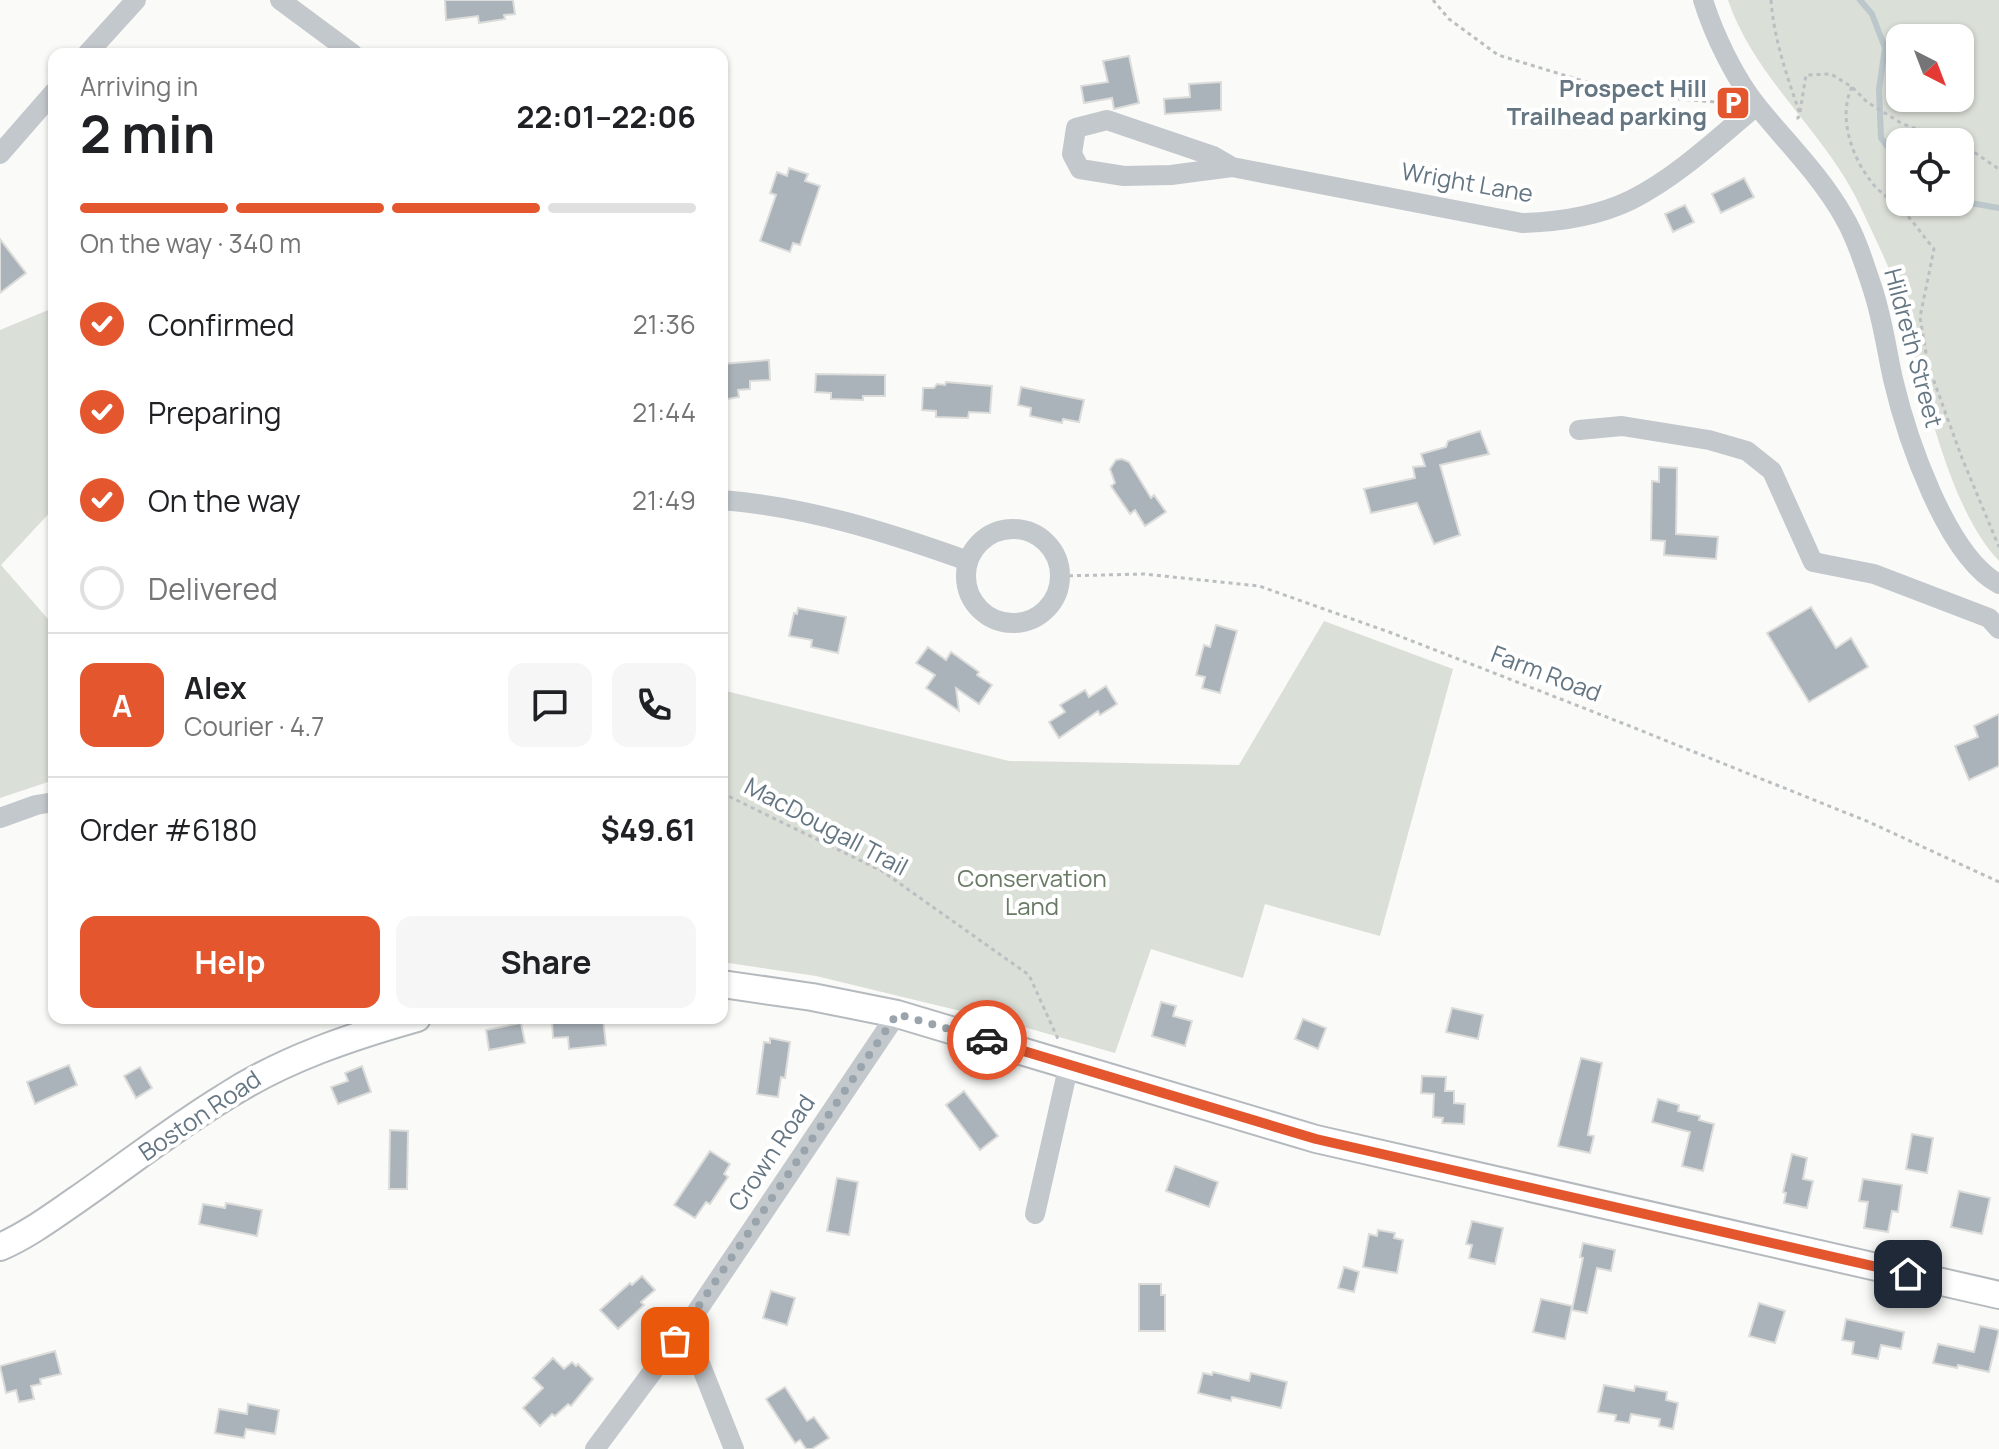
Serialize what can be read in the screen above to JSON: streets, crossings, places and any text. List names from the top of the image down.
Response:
{
  "streets": {
    "main road": ["Boston Road"],
    "street": ["Wright Lane", "Hildreth Street", "Crown Road"],
    "path": ["Farm Road", "MacDougall Trail"]
  },
  "crossings": [
    ["Wright Lane", "Hildreth Street"]
  ],
  "parks": ["Conservation Land"],
  "places": {
    "parking": ["Prospect Hill Trailhead parking"]
  },
  "north": "bottom right",
  "page": {
    "heading": ["2 min", "Arriving in", "22:01–22:06"],
    "panel": [
      "Alex",
      "Courier · 4.7",
      "Order #6180",
      "$49.61"
    ],
    "bar": "On the way · 340 m",
    "list": [
      ["Confirmed", "21:36"],
      ["Preparing", "21:44"],
      ["On the way", "21:49"],
      "Delivered"
    ],
    "round": "A",
    "buttons": ["Help", "Share"]
  }
}
